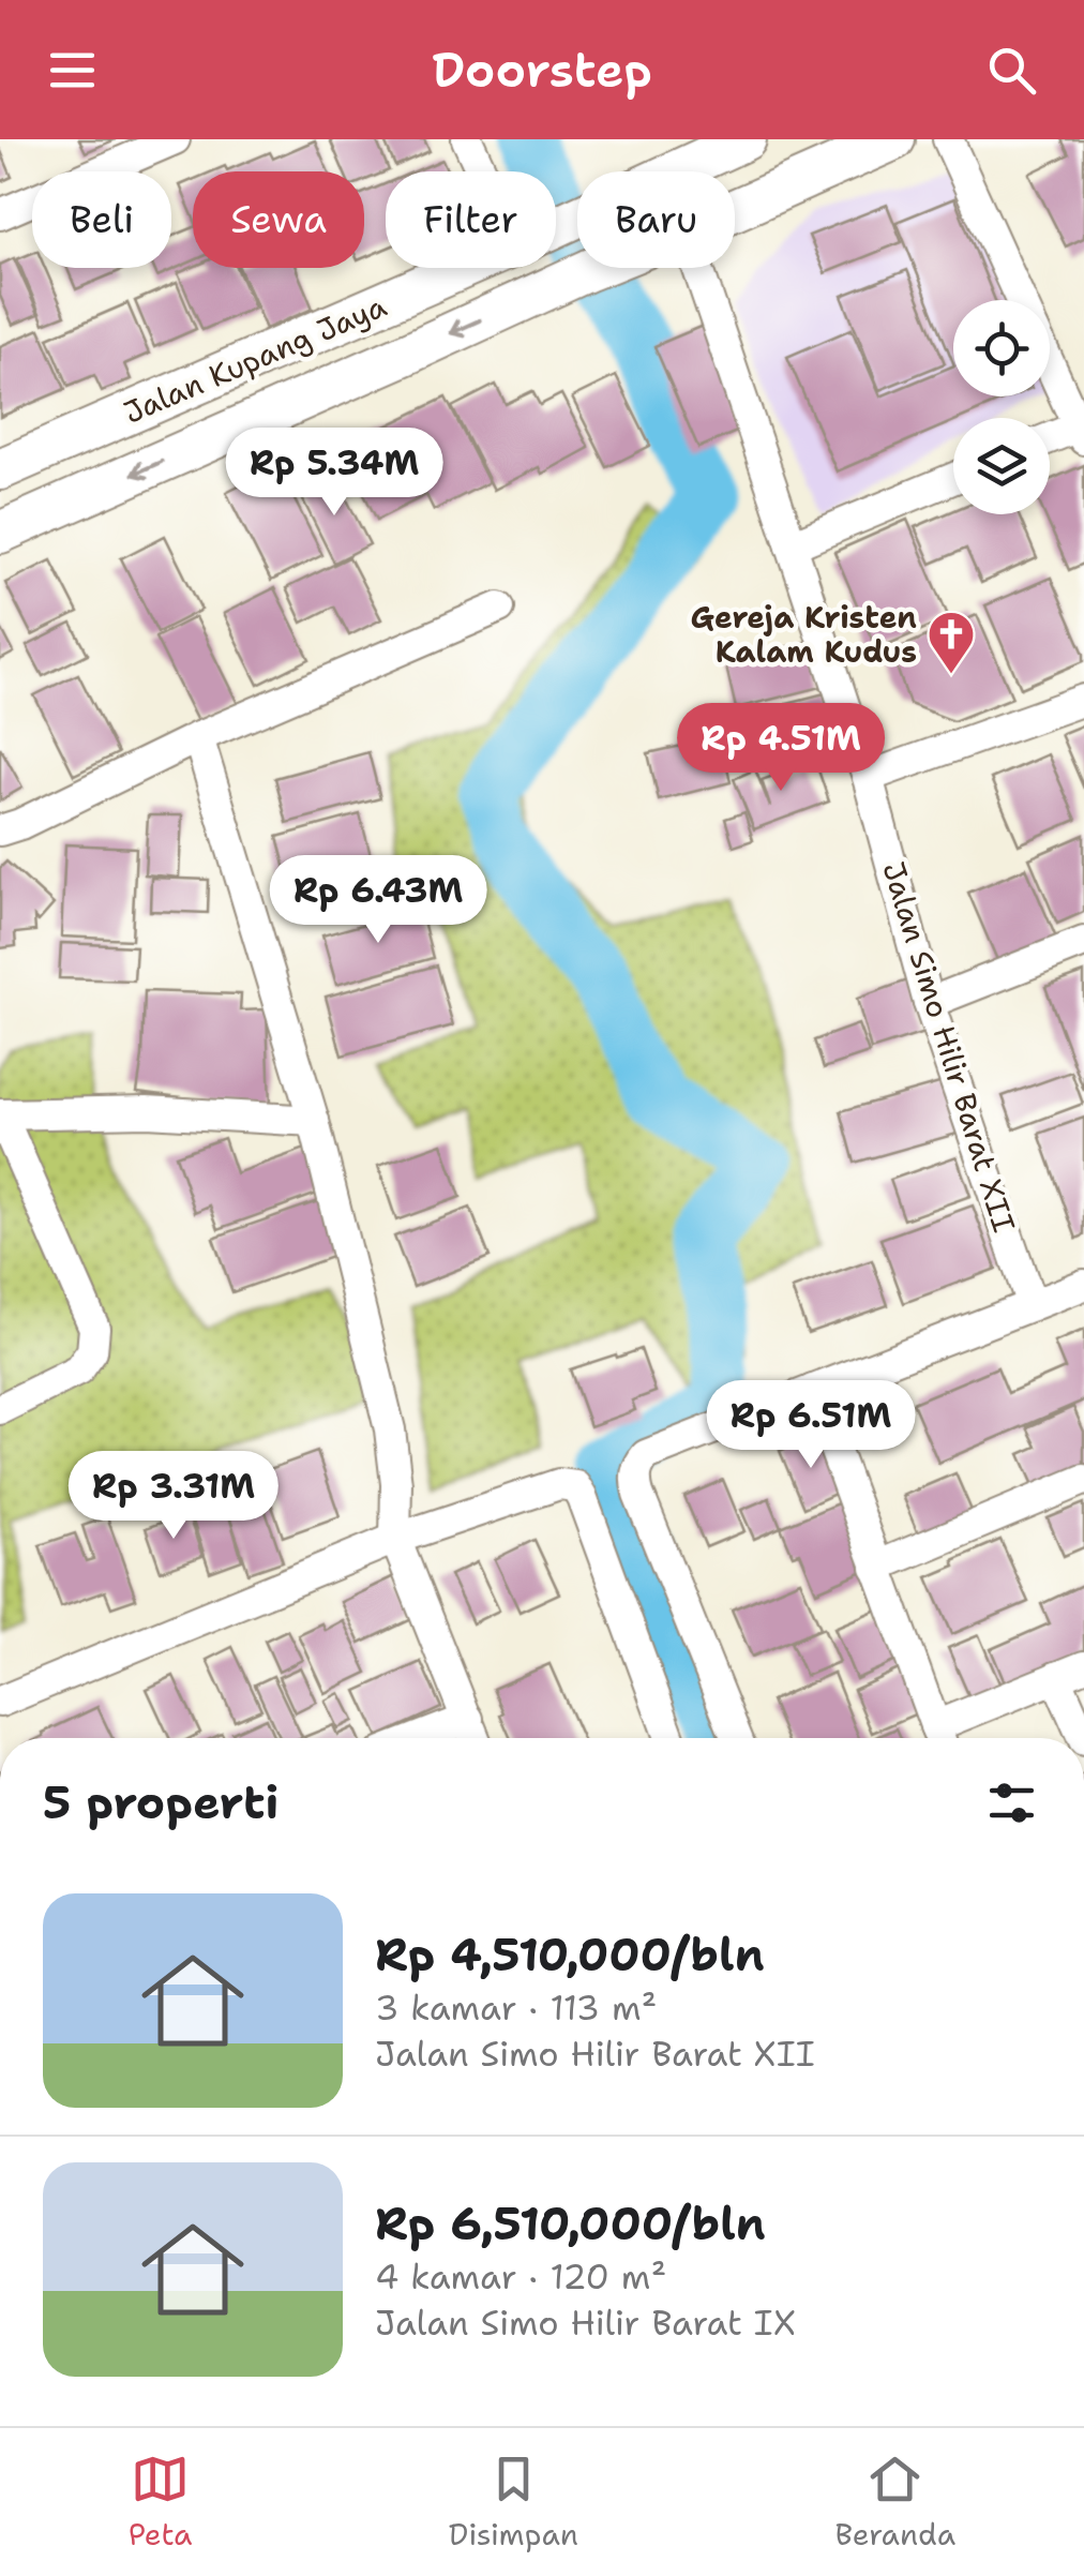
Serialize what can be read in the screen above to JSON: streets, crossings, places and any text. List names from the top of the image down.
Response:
{
  "streets": {
    "main road": ["Jalan Kupang Jaya"],
    "street": ["Jalan Simo Hilir Barat XII"]
  },
  "places": {
    "church": ["Gereja Kristen Kalam Kudus"]
  },
  "page": {
    "header": "Doorstep",
    "chip": [
      "Beli",
      "Sewa",
      "Filter",
      "Baru"
    ],
    "price": [
      "Rp 5.34M",
      "Rp 4.51M",
      "Rp 6.43M",
      "Rp 6.51M",
      "Rp 3.31M"
    ],
    "heading": "5 properti",
    "list": [
      {
        "name": "Rp 4,510,000/bln",
        "note": "3 kamar · 113 m² · Jalan Simo Hilir Barat XII"
      },
      {
        "name": "Rp 6,510,000/bln",
        "note": "4 kamar · 120 m² · Jalan Simo Hilir Barat IX"
      }
    ],
    "tabs": ["Peta", "Disimpan", "Beranda"]
  }
}
